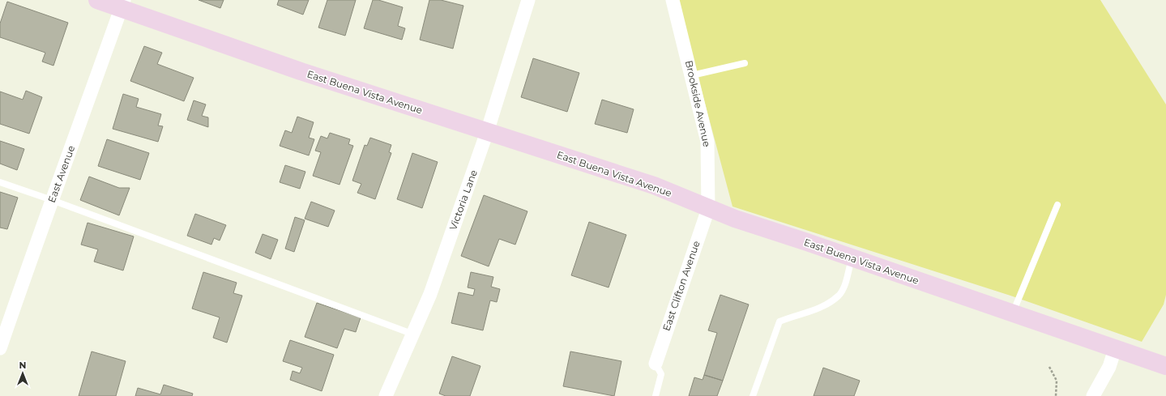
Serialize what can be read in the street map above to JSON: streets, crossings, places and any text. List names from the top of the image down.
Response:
{
  "streets": {
    "main road": ["East Buena Vista Avenue"],
    "street": [
      "Brookside Avenue",
      "East Avenue",
      "Victoria Lane",
      "East Clifton Avenue"
    ]
  },
  "crossings": [
    ["East Buena Vista Avenue", "Brookside Avenue"],
    ["East Buena Vista Avenue", "East Avenue"],
    ["East Buena Vista Avenue", "Victoria Lane"],
    ["East Buena Vista Avenue", "East Clifton Avenue"],
    ["Brookside Avenue", "East Clifton Avenue"]
  ],
  "north": "top"
}
